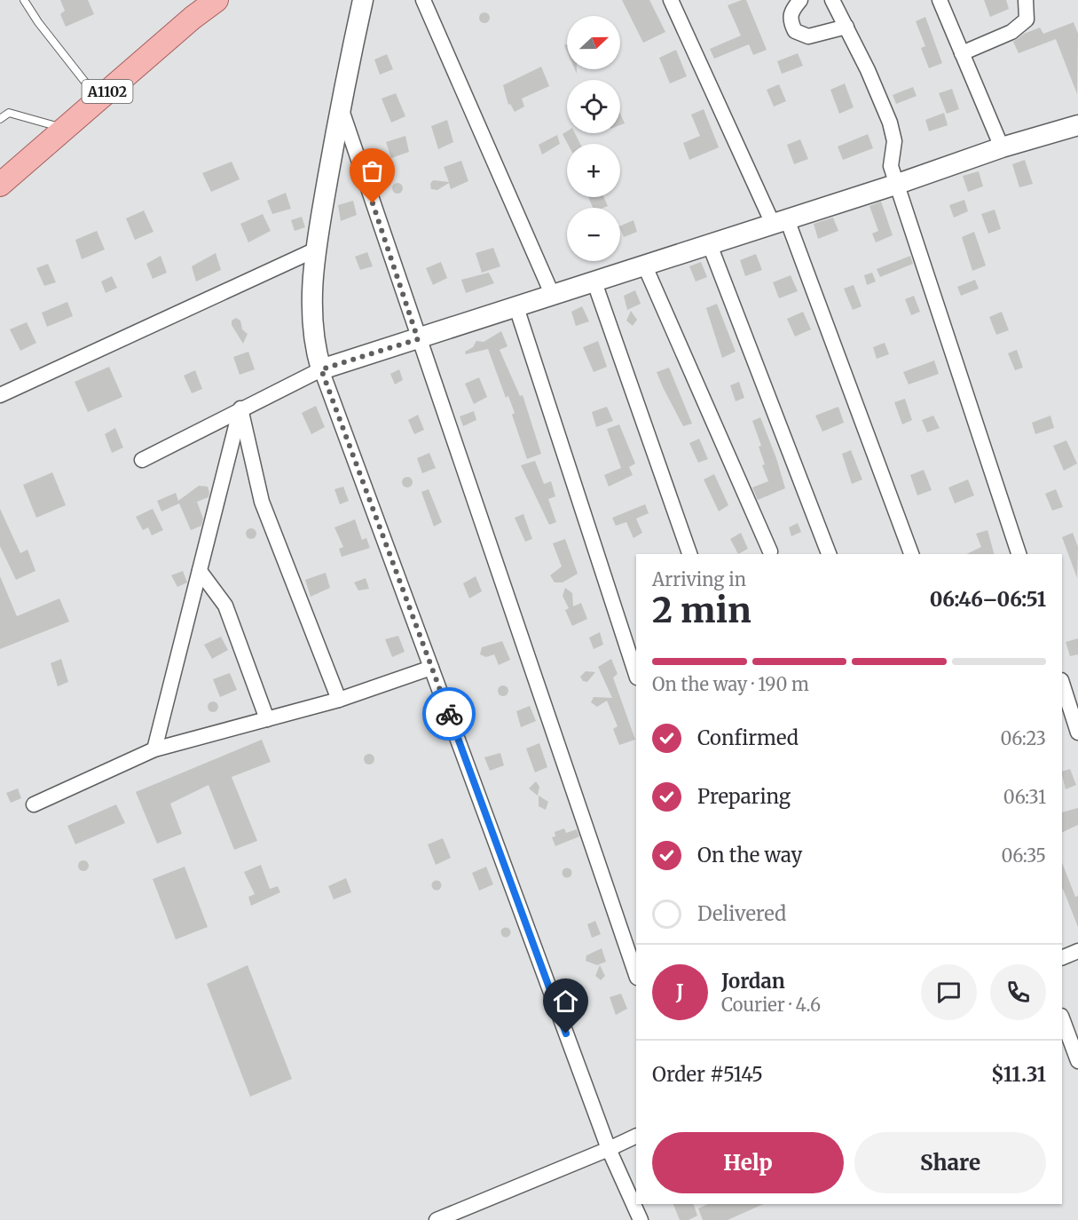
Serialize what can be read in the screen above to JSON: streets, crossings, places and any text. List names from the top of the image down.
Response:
{
  "streets": {
    "main road": ["A1102"]
  },
  "north": "right",
  "page": {
    "map_buttons": ["+", "−"],
    "heading": ["2 min", "Arriving in", "06:46–06:51"],
    "panel": [
      "Jordan",
      "Courier · 4.6",
      "Order #5145",
      "$11.31"
    ],
    "bar": "On the way · 190 m",
    "list": [
      ["Confirmed", "06:23"],
      ["Preparing", "06:31"],
      ["On the way", "06:35"],
      "Delivered"
    ],
    "round": "J",
    "buttons": ["Help", "Share"]
  }
}
